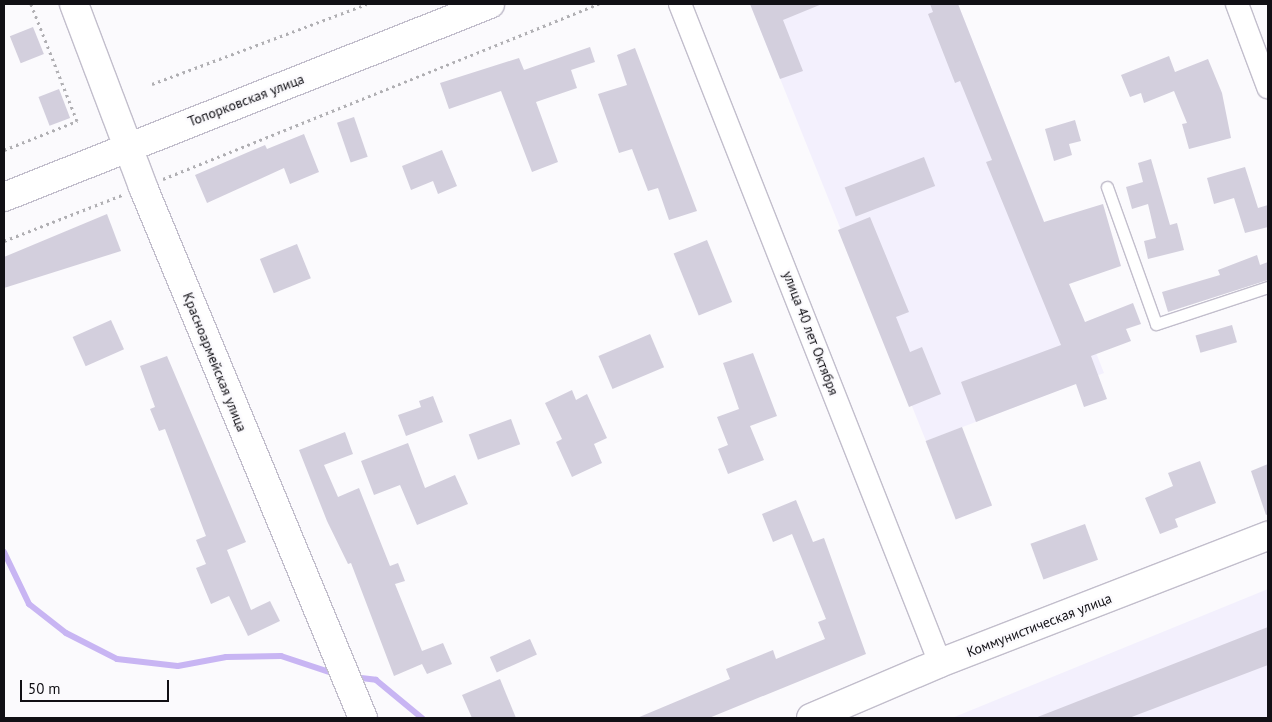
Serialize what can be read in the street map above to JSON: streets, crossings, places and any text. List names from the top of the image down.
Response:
{
  "streets": {
    "street": [
      "Топорковская улица",
      "улица 40 лет Октября",
      "Красноармейская улица",
      "Коммунистическая улица"
    ]
  },
  "crossings": [
    ["Топорковская улица", "Красноармейская улица"],
    ["улица 40 лет Октября", "Коммунистическая улица"]
  ],
  "scale_bar": "50 m"
}
